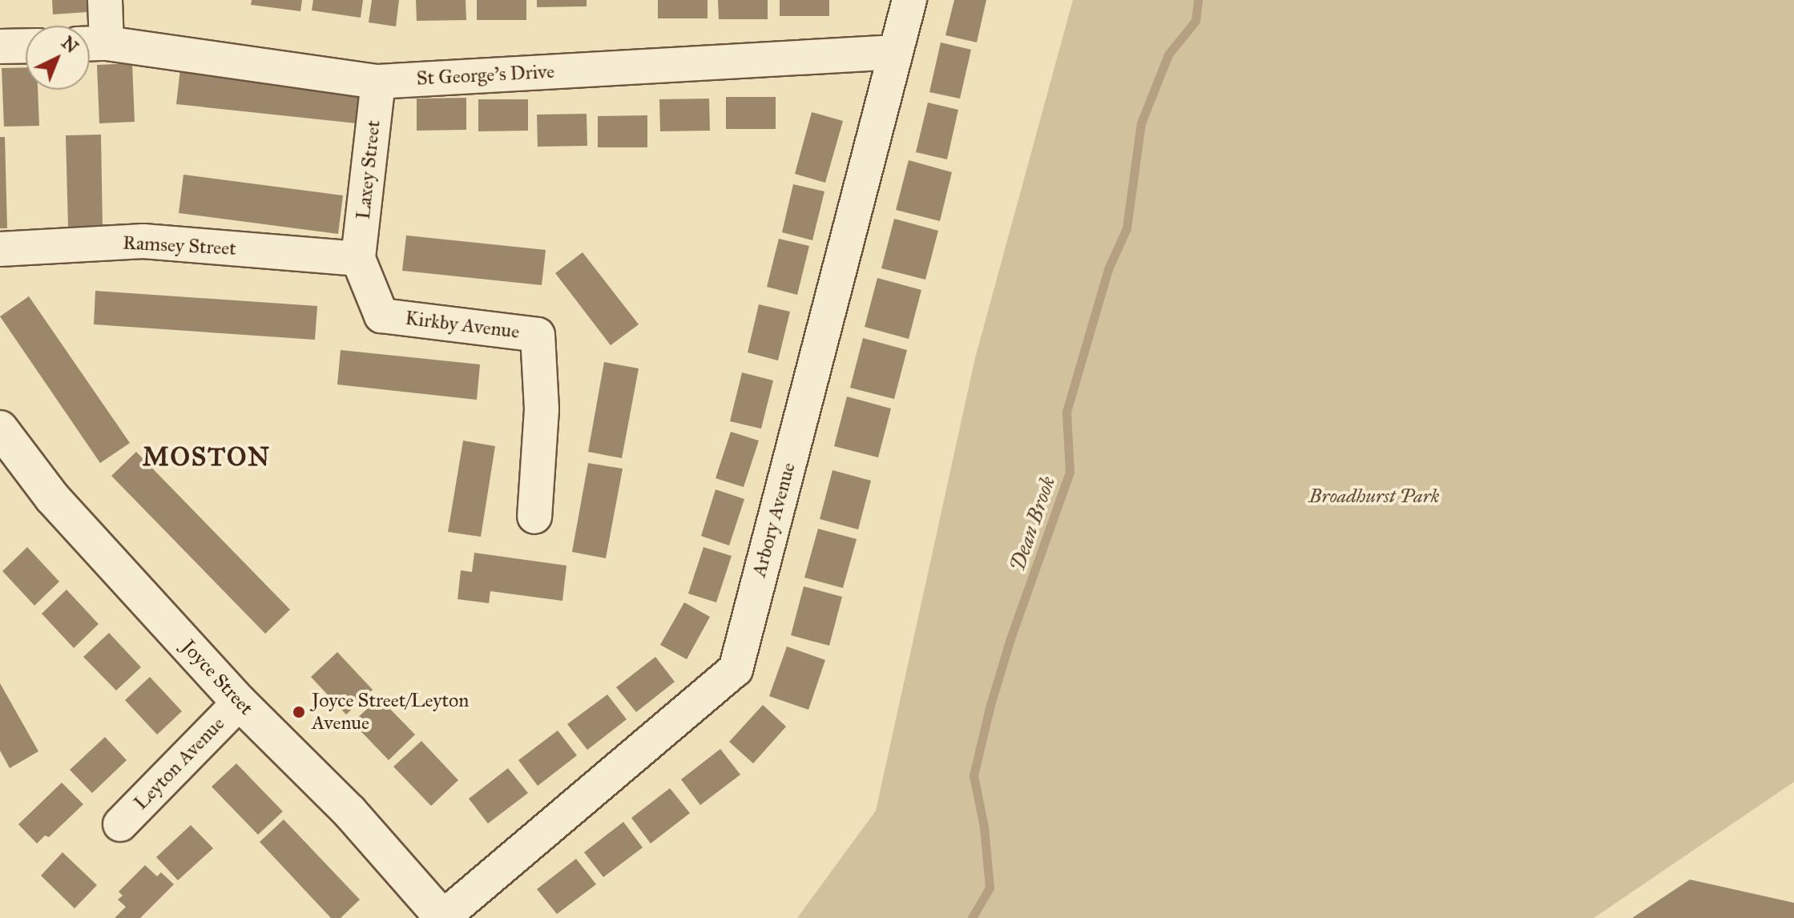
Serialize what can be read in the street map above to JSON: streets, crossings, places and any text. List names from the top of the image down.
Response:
{
  "streets": {
    "street": [
      "St George's Drive",
      "Laxey Street",
      "Ramsey Street",
      "Kirkby Avenue",
      "Arbory Avenue",
      "Joyce Street",
      "Leyton Avenue"
    ]
  },
  "crossings": [
    ["St George's Drive", "Laxey Street"],
    ["St George's Drive", "Arbory Avenue"],
    ["Laxey Street", "Ramsey Street"],
    ["Laxey Street", "Kirkby Avenue"],
    ["Ramsey Street", "Kirkby Avenue"],
    ["Arbory Avenue", "Joyce Street"],
    ["Joyce Street", "Leyton Avenue"]
  ],
  "districts": ["MOSTON"],
  "water": ["Dean Brook"],
  "parks": ["Broadhurst Park"],
  "places": ["Joyce Street/Leyton Avenue"],
  "north": "top right"
}
